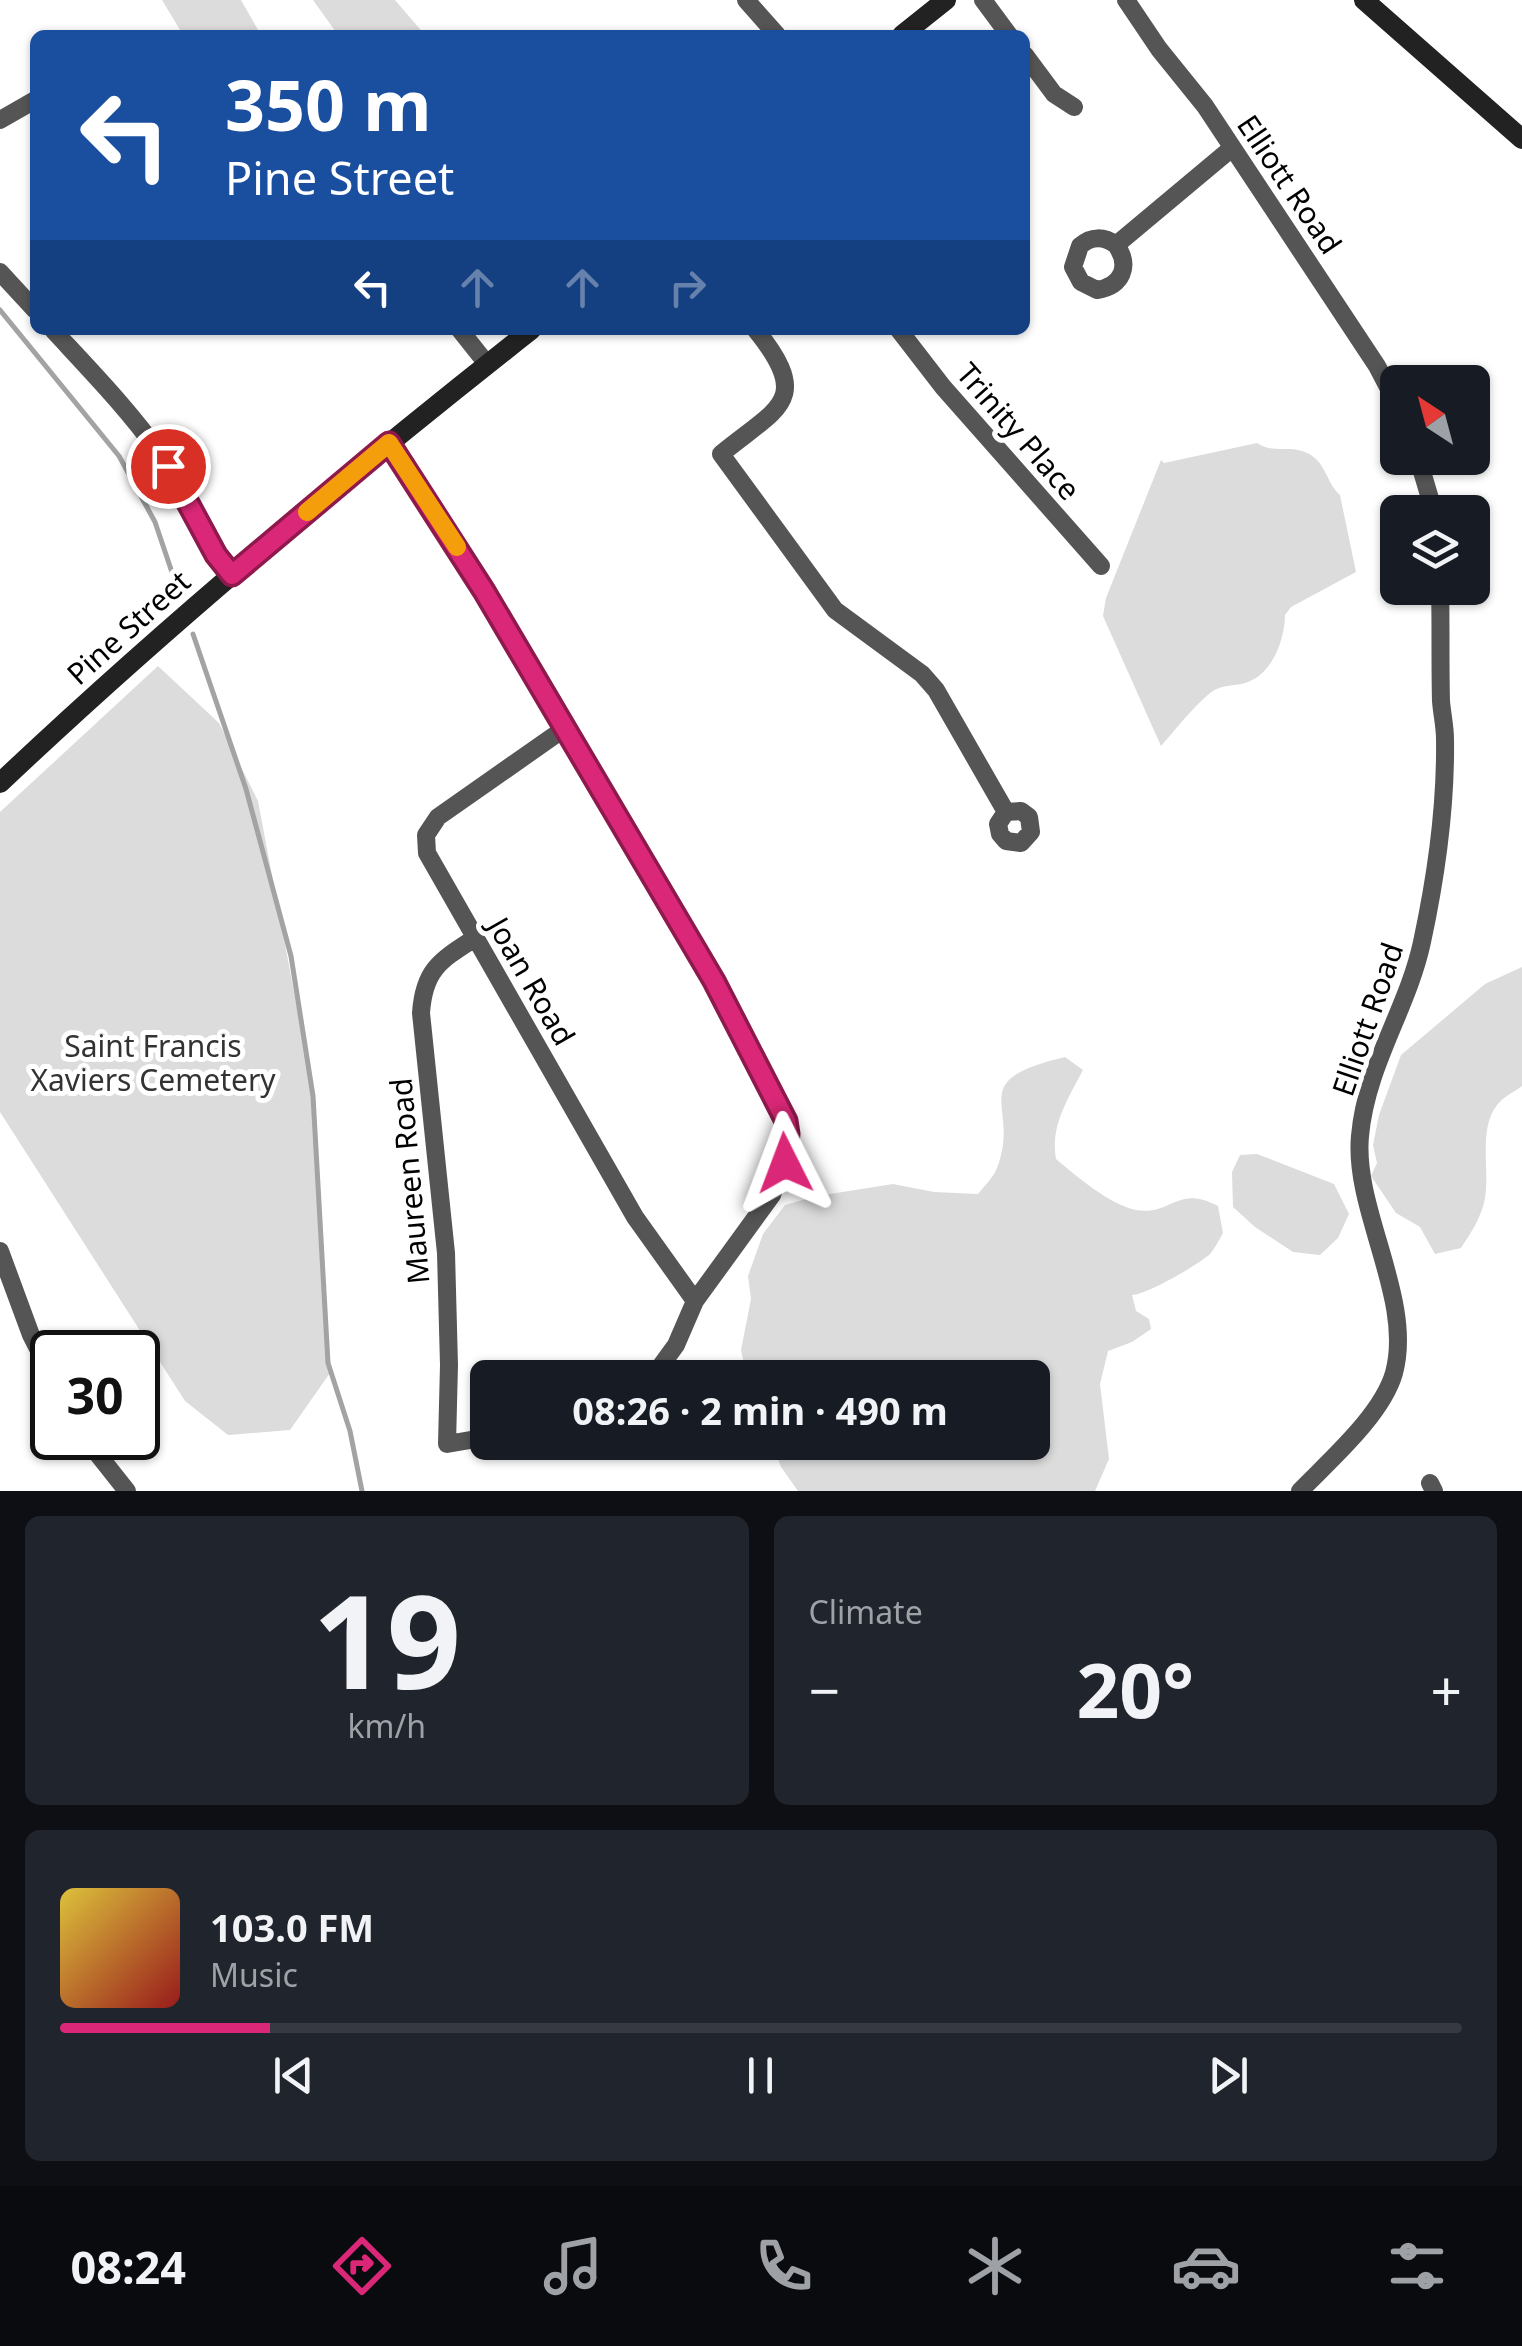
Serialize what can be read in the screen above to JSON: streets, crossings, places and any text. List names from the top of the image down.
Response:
{
  "streets": {
    "main road": ["Pine Street"],
    "street": [
      "Elliott Road",
      "Trinity Place",
      "Joan Road",
      "Maureen Road"
    ]
  },
  "crossings": [
    ["Joan Road", "Maureen Road"]
  ],
  "parks": ["Saint Francis Xaviers Cemetery"],
  "north": "top left",
  "page": {
    "turn": ["350 m", "Pine Street"],
    "limit": "30",
    "trip": "08:26 · 2 min · 490 m",
    "tile": [
      ["19", "km/h"],
      "Climate"
    ],
    "heat": ["−", "20°", "+"],
    "song": ["103.0 FM", "Music"],
    "tabs": "08:24"
  }
}
